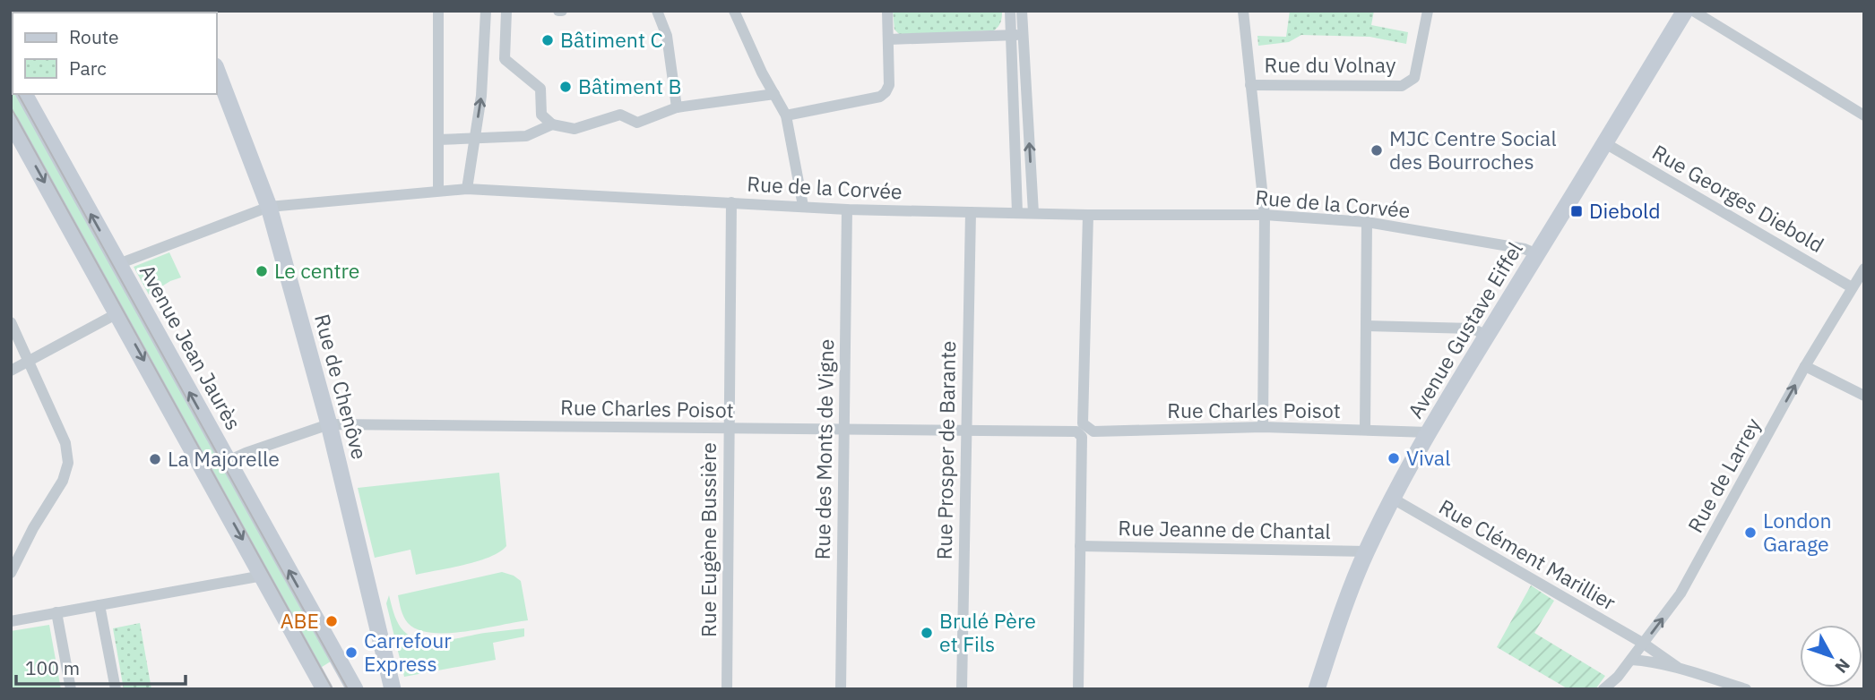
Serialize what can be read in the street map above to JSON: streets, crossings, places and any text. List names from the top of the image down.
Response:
{
  "streets": {
    "main road": ["Avenue Gustave Eiffel", "Avenue Jean Jaurès", "Rue de Chenôve"],
    "street": [
      "Rue du Volnay",
      "Rue de la Corvée",
      "Rue Georges Diebold",
      "Rue Charles Poisot",
      "Rue des Monts de Vigne",
      "Rue Prosper de Barante",
      "Rue de Larrey",
      "Rue Jeanne de Chantal",
      "Rue Eugène Bussière",
      "Rue Clément Marillier"
    ]
  },
  "crossings": [
    ["Rue de la Corvée", "Avenue Gustave Eiffel"],
    ["Rue de la Corvée", "Avenue Jean Jaurès"],
    ["Rue de la Corvée", "Rue de Chenôve"],
    ["Rue de la Corvée", "Rue Charles Poisot"],
    ["Rue de la Corvée", "Rue des Monts de Vigne"],
    ["Rue de la Corvée", "Rue Prosper de Barante"],
    ["Rue de la Corvée", "Rue Eugène Bussière"],
    ["Rue Georges Diebold", "Avenue Gustave Eiffel"],
    ["Rue Georges Diebold", "Rue de Larrey"],
    ["Avenue Gustave Eiffel", "Rue Charles Poisot"],
    ["Avenue Gustave Eiffel", "Rue Jeanne de Chantal"],
    ["Avenue Gustave Eiffel", "Rue Clément Marillier"],
    ["Avenue Jean Jaurès", "Rue Charles Poisot"],
    ["Rue de Chenôve", "Rue Charles Poisot"],
    ["Rue Charles Poisot", "Rue des Monts de Vigne"],
    ["Rue Charles Poisot", "Rue Prosper de Barante"],
    ["Rue Charles Poisot", "Rue Jeanne de Chantal"],
    ["Rue Charles Poisot", "Rue Eugène Bussière"],
    ["Rue de Larrey", "Rue Clément Marillier"]
  ],
  "one_way": ["Rue de Larrey"],
  "places": {
    "other": [
      "Bâtiment C",
      "Bâtiment B",
      "MJC Centre Social des Bourroches",
      "Le centre",
      "Vival",
      "La Majorelle",
      "London Garage",
      "ABE",
      "Brulé Père et Fils",
      "Carrefour Express"
    ],
    "transit": ["Diebold"]
  },
  "legend": ["Route", "Parc"],
  "scale_bar": "100 m",
  "north": "bottom right"
}
